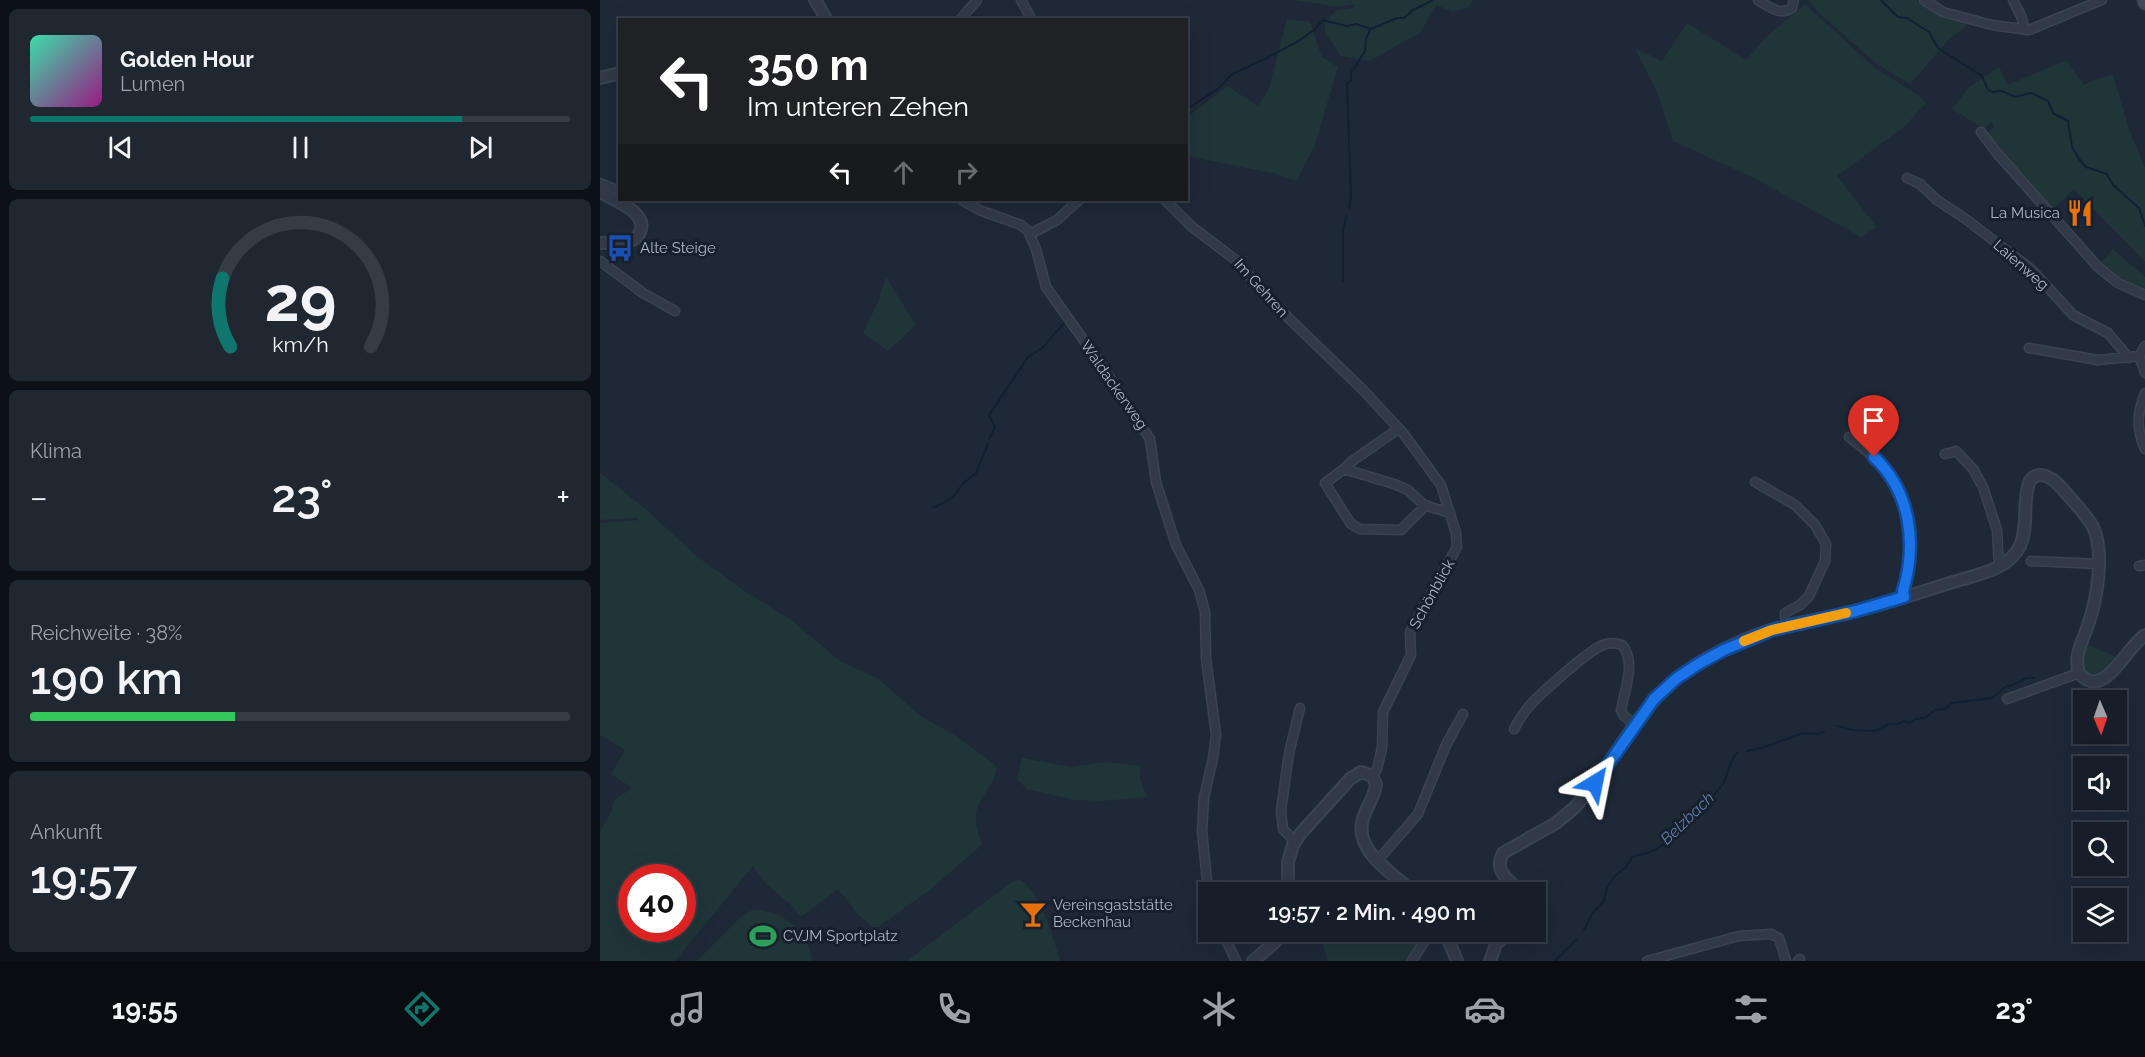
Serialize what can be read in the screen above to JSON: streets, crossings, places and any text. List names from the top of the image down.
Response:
{
  "streets": {
    "street": [
      "Laienweg",
      "Im Gehren",
      "Waldackerweg",
      "Schönblick"
    ]
  },
  "crossings": [
    ["Im Gehren", "Schönblick"]
  ],
  "water": ["Belzbach"],
  "places": {
    "restaurant": ["La Musica"],
    "bus stop": ["Alte Steige"],
    "bar": ["Vereinsgaststätte Beckenhau"],
    "sports": ["CVJM Sportplatz"]
  },
  "north": "bottom",
  "page": {
    "turn": ["350 m", "Im unteren Zehen"],
    "song": ["Golden Hour", "Lumen"],
    "tile": [
      "Klima",
      ["Reichweite · 38%", "190 km"],
      ["Ankunft", "19:57"]
    ],
    "heat": ["−", "23°", "+"],
    "limit": "40",
    "trip": "19:57 · 2 Min. · 490 m",
    "tabs": ["19:55", "23°"],
    "gauge": ["29", "km/h"]
  }
}
